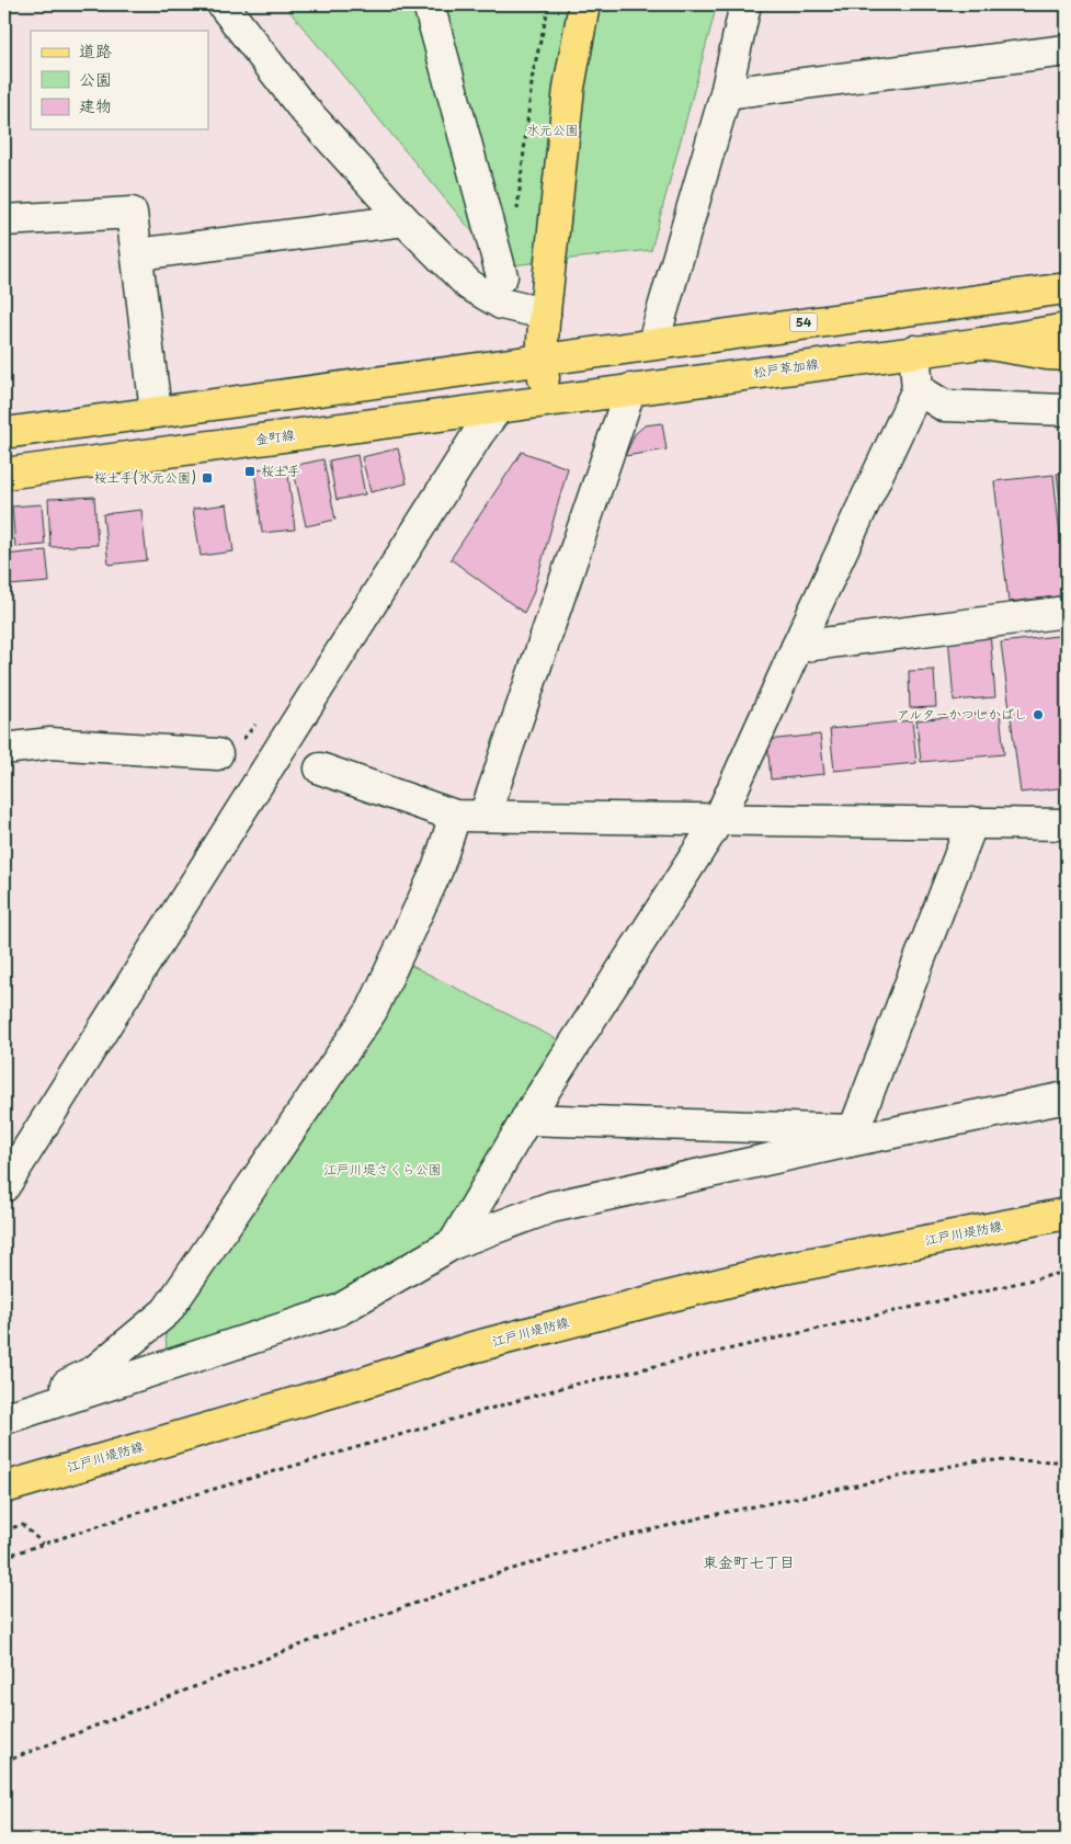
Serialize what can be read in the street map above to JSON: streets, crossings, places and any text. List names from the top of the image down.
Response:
{
  "streets": {
    "main road": [
      "54",
      "松戸草加線",
      "金町線",
      "江戸川堤防線"
    ]
  },
  "crossings": [
    ["松戸草加線", "金町線"]
  ],
  "districts": ["東金町七丁目"],
  "parks": ["水元公園", "江戸川堤さくら公園"],
  "places": {
    "transit": ["桜土手", "桜土手(水元公園)"],
    "other": ["アルターかつしかばし"]
  },
  "legend": ["道路", "公園", "建物"]
}
